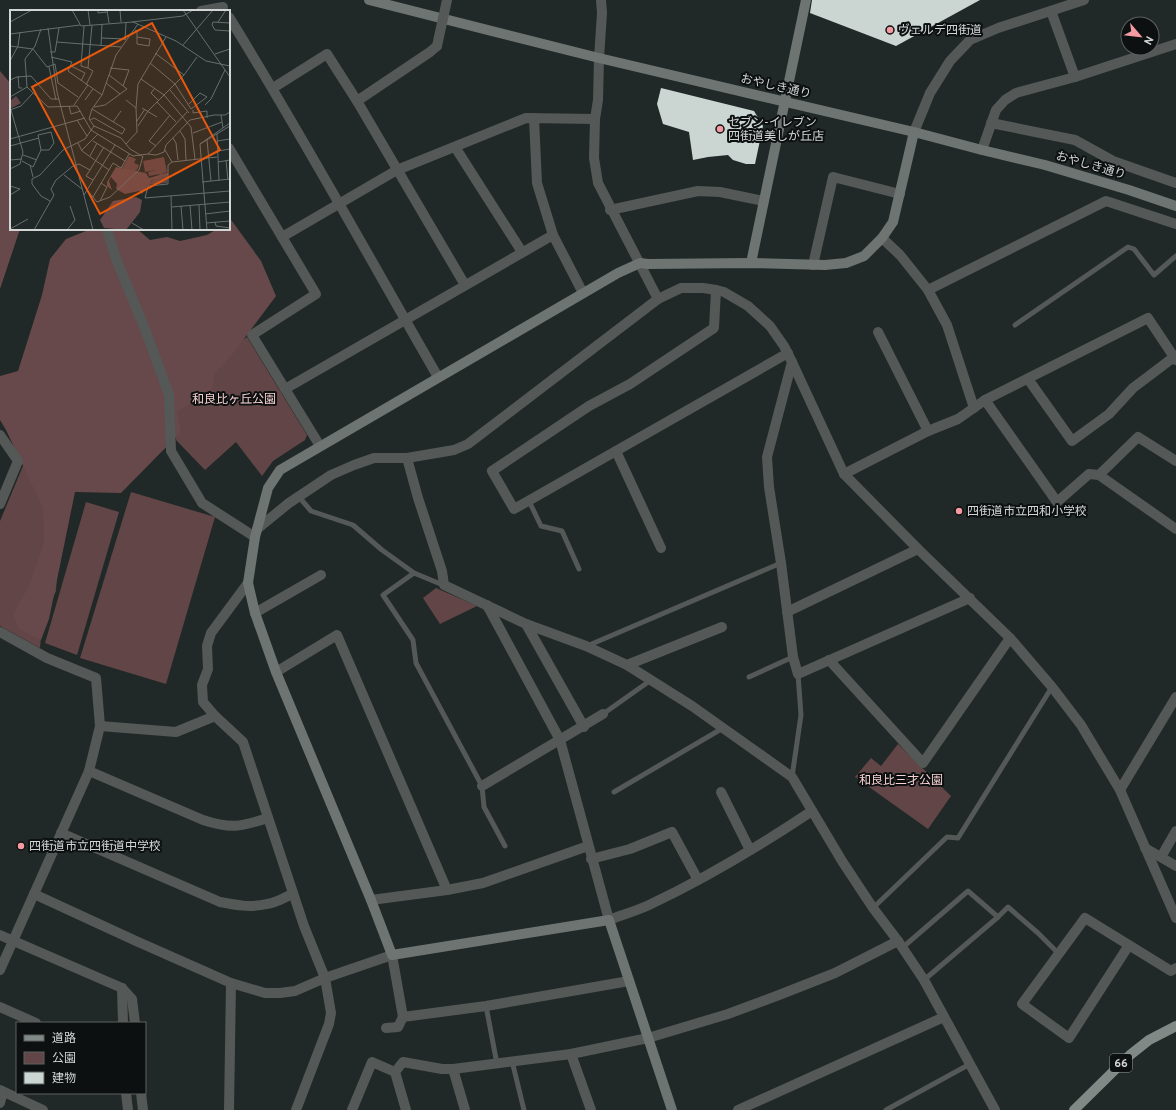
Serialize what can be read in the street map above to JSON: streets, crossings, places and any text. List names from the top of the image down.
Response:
{
  "streets": {
    "main road": ["66"],
    "street": ["おやしき通り"]
  },
  "parks": ["和良比ヶ丘公園", "和良比三才公園"],
  "places": [
    "ヴェルデ四街道",
    "セブン-イレブン 四街道美しが丘店",
    "四街道市立四和小学校",
    "四街道市立四街道中学校"
  ],
  "legend": ["道路", "公園", "建物"],
  "north": "bottom right"
}
